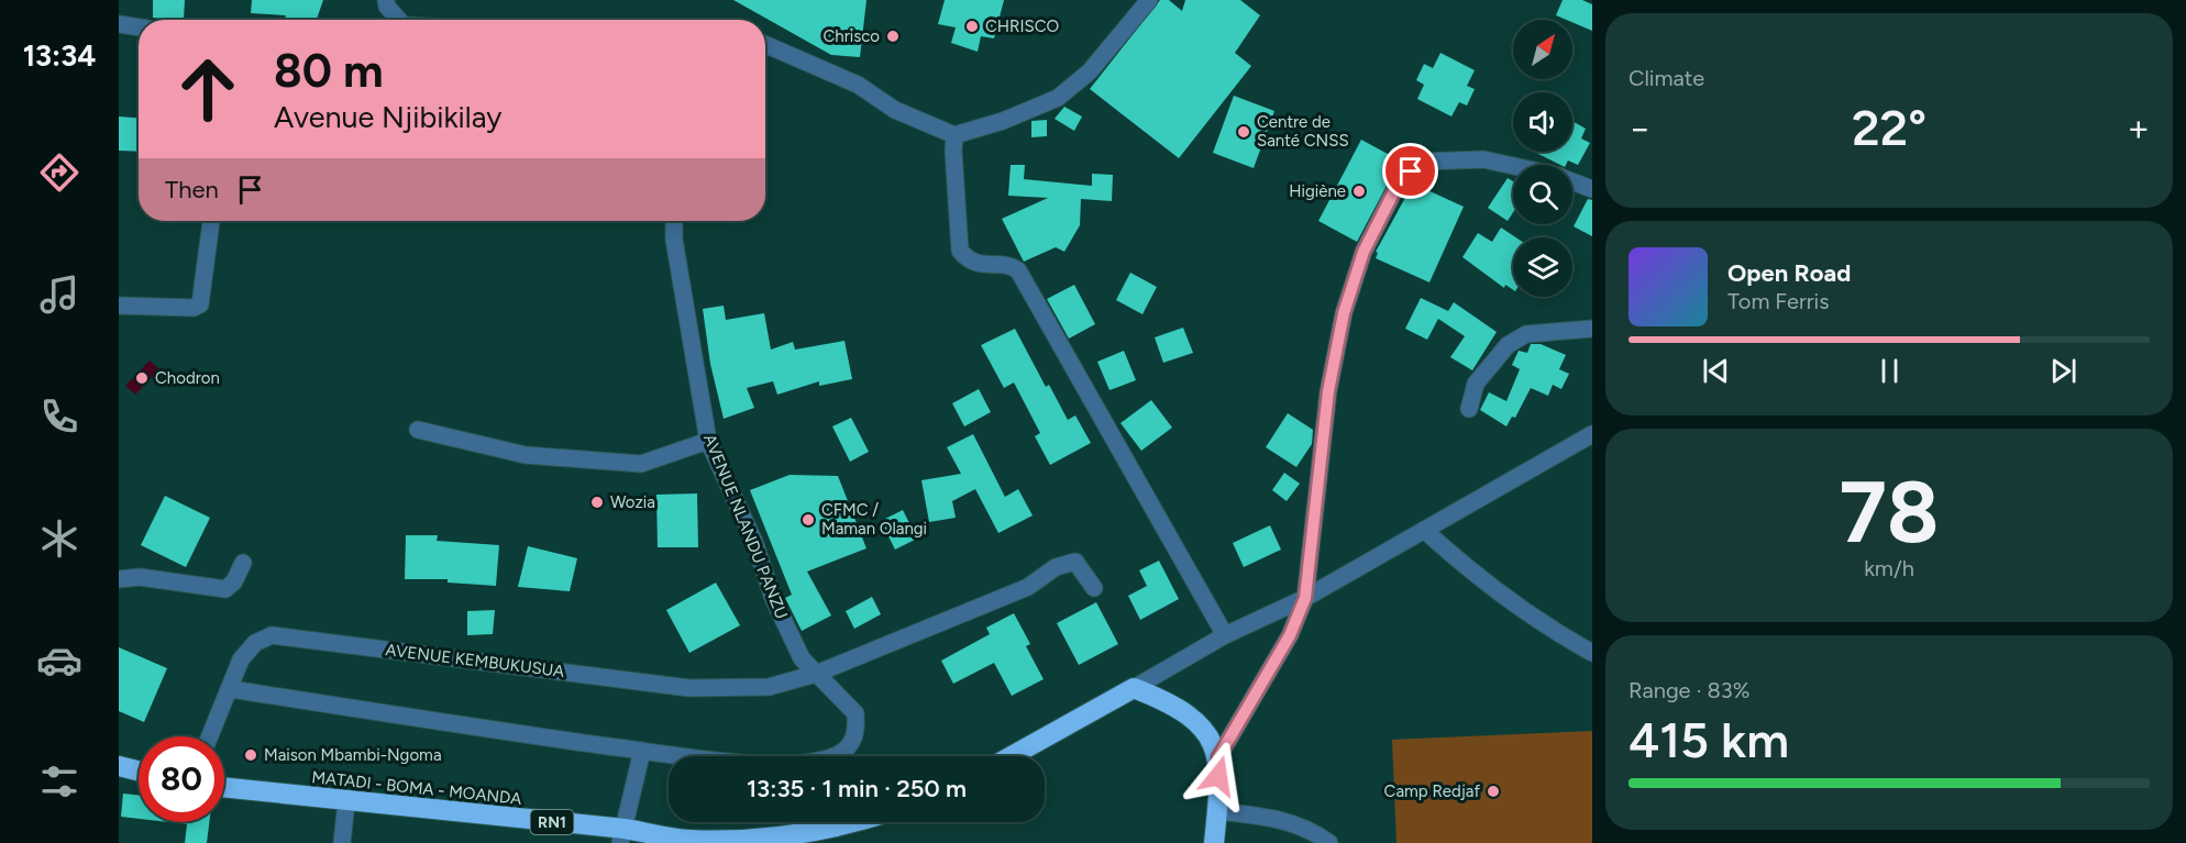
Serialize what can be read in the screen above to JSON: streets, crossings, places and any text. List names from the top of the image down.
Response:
{
  "streets": {
    "highway": ["MATADI - BOMA - MOANDA", "RN1"],
    "street": ["AVENUE NLANDU PANZU", "AVENUE KEMBUKUSUA"]
  },
  "crossings": [
    ["AVENUE NLANDU PANZU", "AVENUE KEMBUKUSUA"]
  ],
  "places": [
    "CHRISCO",
    "Chrisco",
    "Centre de Santé CNSS",
    "Higiène",
    "Chodron",
    "Wozia",
    "CFMC / Maman Olangi",
    "Maison Mbambi-Ngoma",
    "Camp Redjaf"
  ],
  "north": "top right",
  "page": {
    "tabs": "13:34",
    "tile": [
      "Climate",
      ["78", "km/h"],
      ["Range · 83%", "415 km"]
    ],
    "turn": ["80 m", "Avenue Njibikilay"],
    "heat": ["−", "22°", "+"],
    "then": "Then",
    "song": ["Open Road", "Tom Ferris"],
    "limit": "80",
    "trip": "13:35 · 1 min · 250 m"
  }
}
